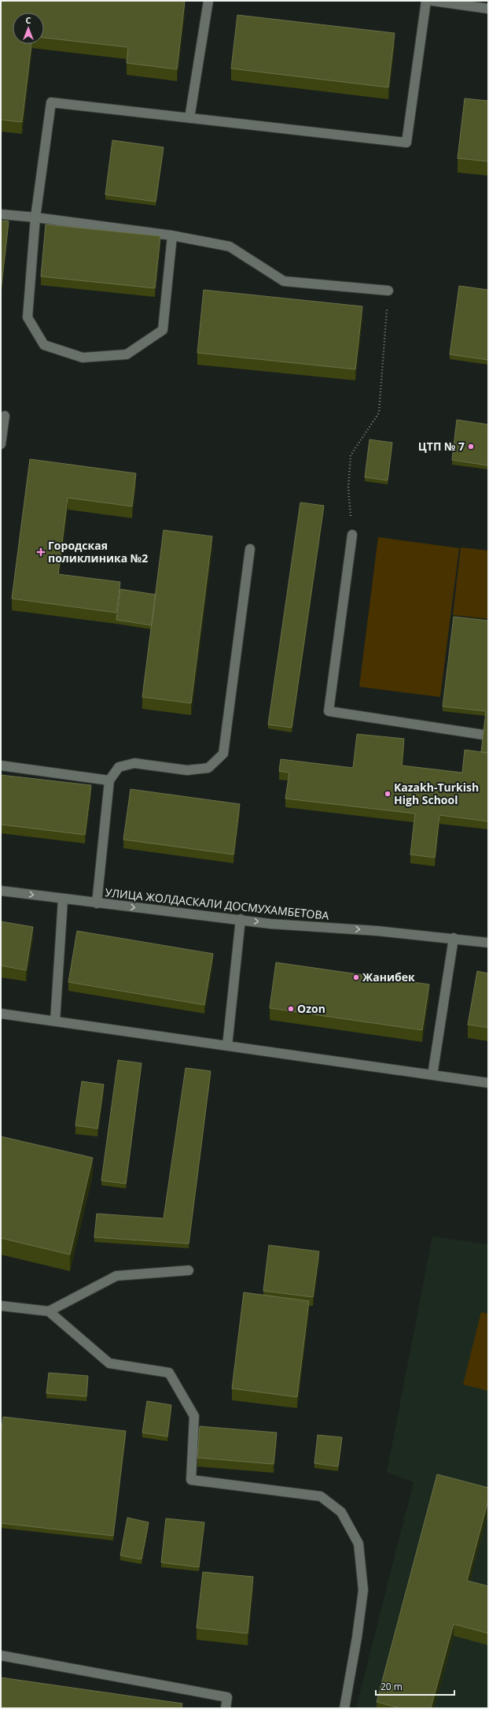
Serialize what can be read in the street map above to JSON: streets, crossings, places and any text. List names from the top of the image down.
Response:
{
  "streets": {
    "street": ["УЛИЦА ЖОЛДАСКАЛИ ДОСМУХАМБЕТОВА"]
  },
  "one_way": ["УЛИЦА ЖОЛДАСКАЛИ ДОСМУХАМБЕТОВА"],
  "places": {
    "other": [
      "ЦТП № 7",
      "Kazakh-Turkish High School",
      "Жанибек",
      "Ozon"
    ],
    "health": ["Городская поликлиника №2"]
  },
  "scale_bar": "20 m",
  "north": "top"
}
